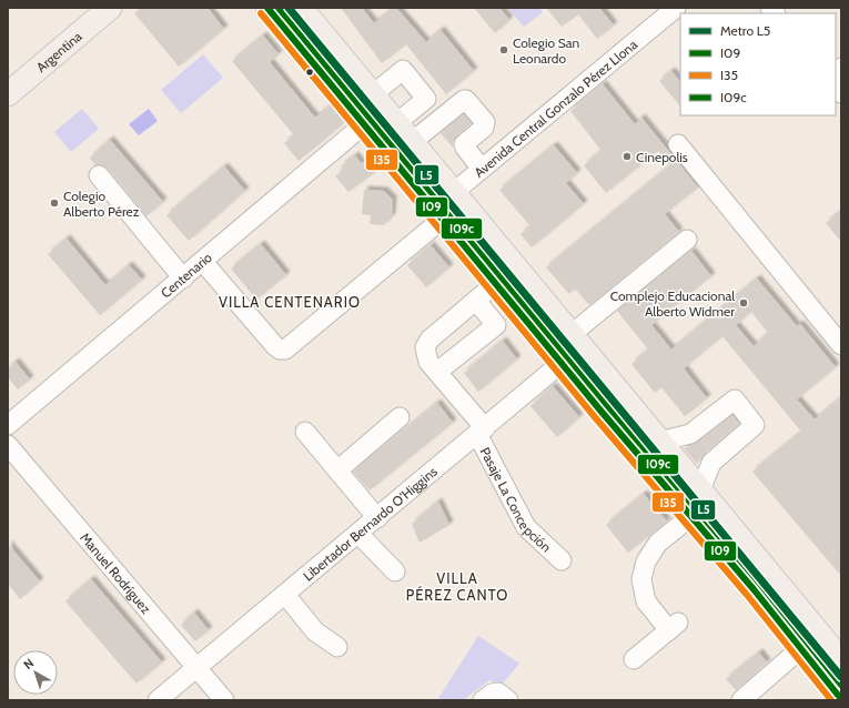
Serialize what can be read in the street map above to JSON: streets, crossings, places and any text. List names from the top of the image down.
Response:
{
  "streets": {
    "main road": ["Argentina"],
    "street": [
      "Avenida Central Gonzalo Pérez Llona",
      "Centenario",
      "Pasaje La Concepción",
      "Libertador Bernardo O'Higgins",
      "Manuel Rodríguez"
    ]
  },
  "crossings": [
    ["Avenida Central Gonzalo Pérez Llona", "Centenario"],
    ["Pasaje La Concepción", "Libertador Bernardo O'Higgins"],
    ["Libertador Bernardo O'Higgins", "Manuel Rodríguez"]
  ],
  "districts": ["VILLA CENTENARIO", "VILLA PÉREZ CANTO"],
  "places": [
    "Colegio San Leonardo",
    "Cinepolis",
    "Colegio Alberto Pérez",
    "Complejo Educacional Alberto Widmer"
  ],
  "lines": [
    "metro line L5",
    "transit line I09",
    "transit line I09c",
    "transit line I35"
  ],
  "legend": [
    "Metro L5",
    "I09",
    "I35",
    "I09c"
  ],
  "north": "top left"
}
